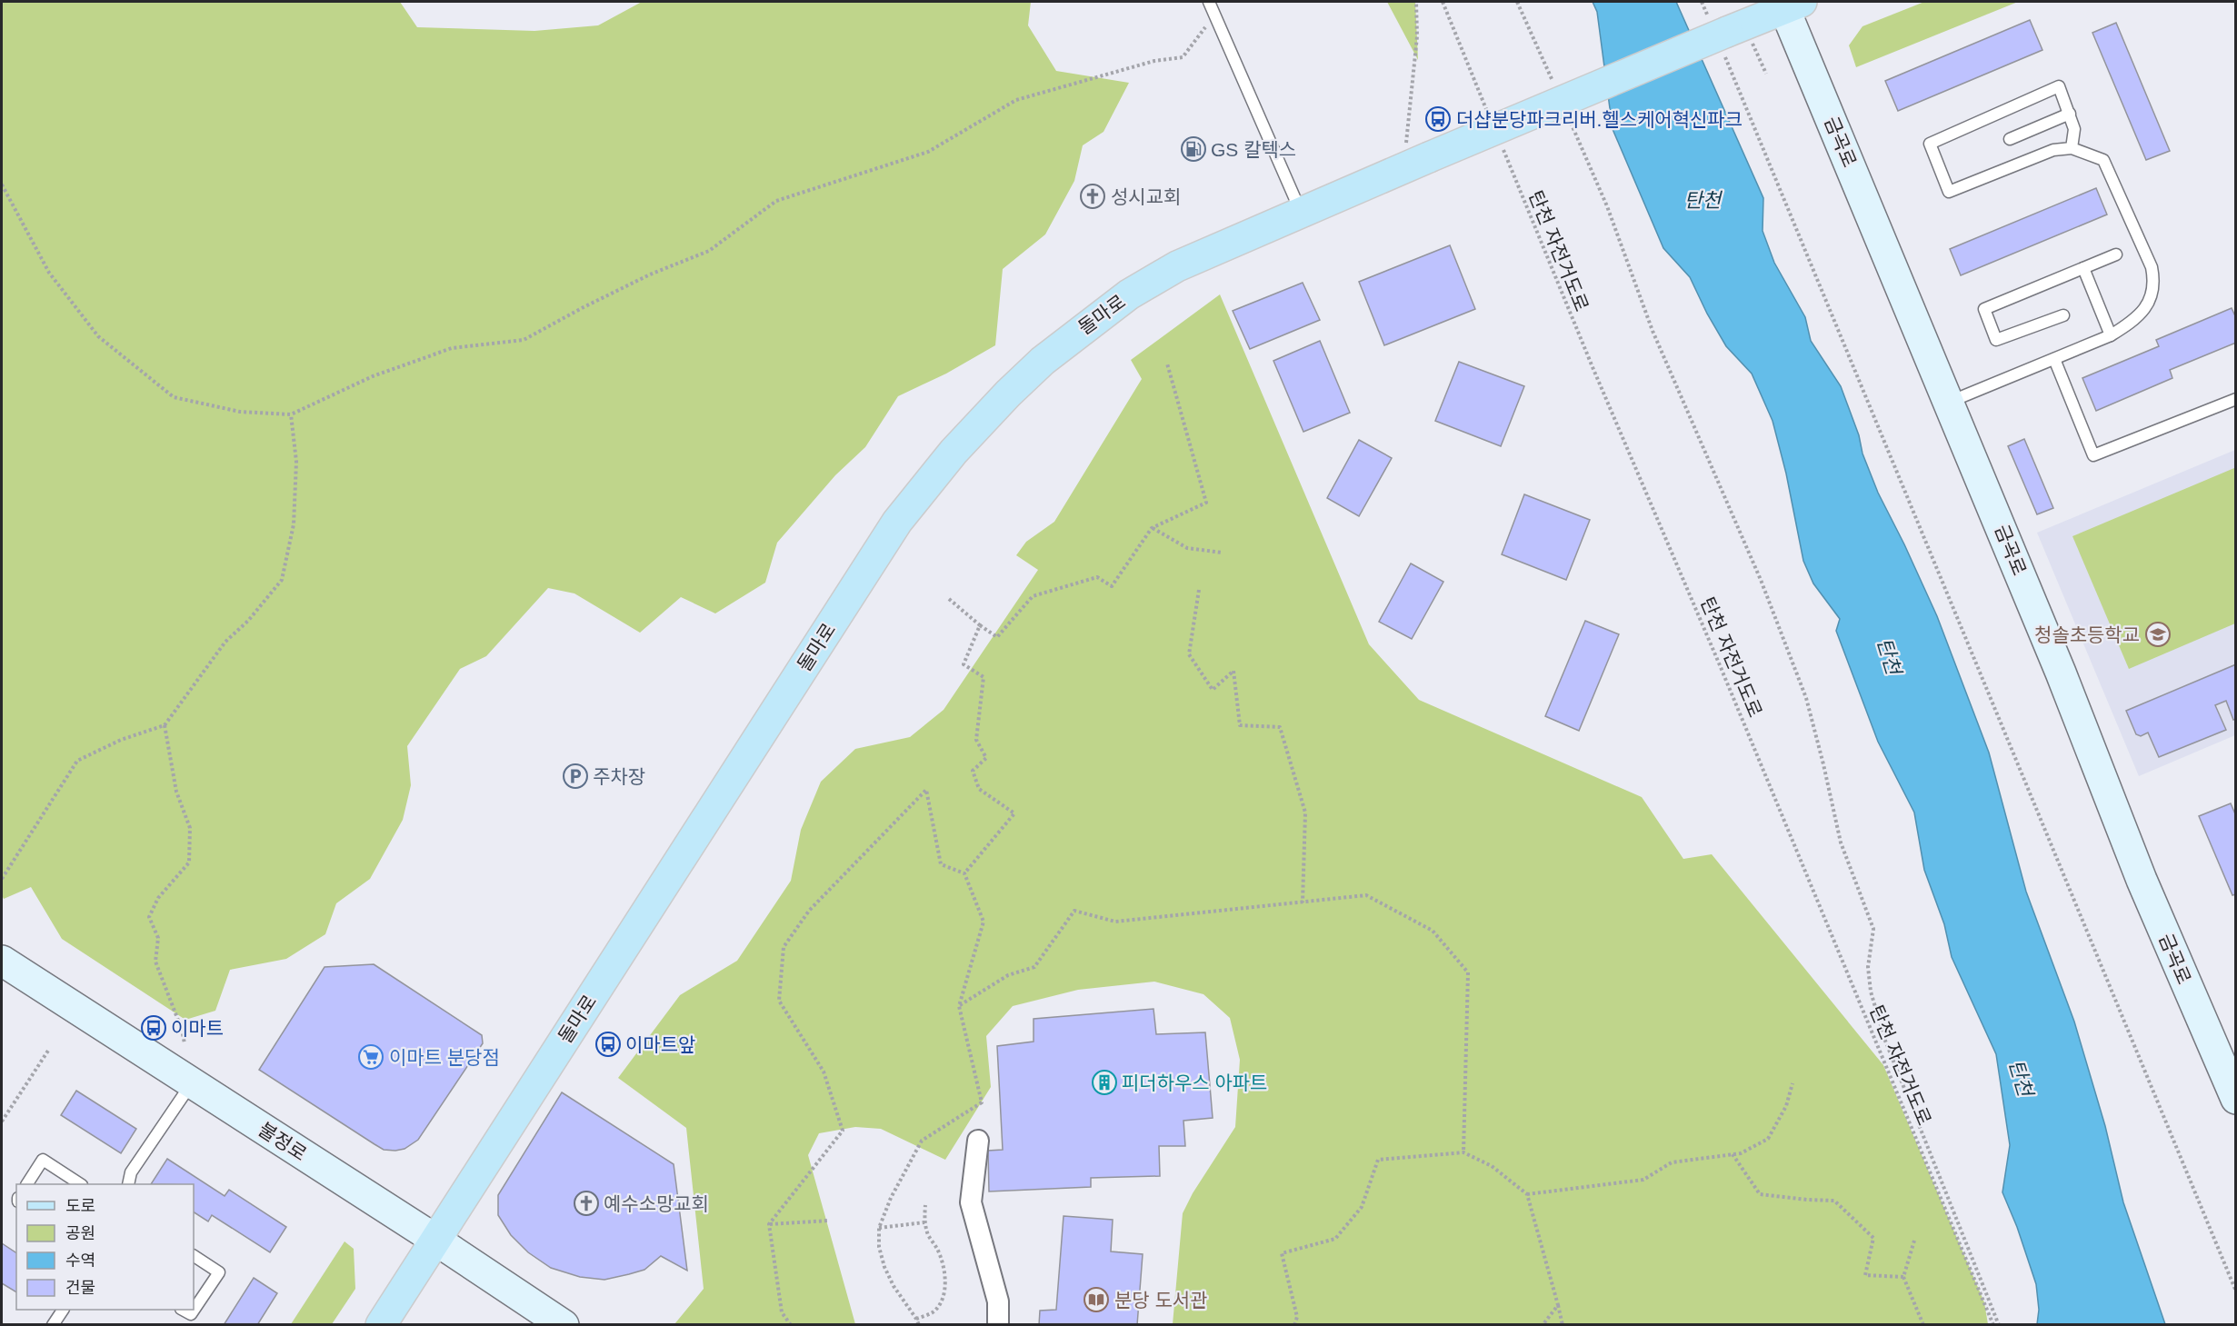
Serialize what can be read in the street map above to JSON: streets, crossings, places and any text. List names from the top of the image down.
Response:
{
  "streets": {
    "main road": ["금곡로", "돌마로", "불정로"],
    "path": ["탄천 자전거도로"]
  },
  "crossings": [
    ["돌마로", "불정로"]
  ],
  "water": ["탄천"],
  "places": {
    "bus stop": ["더샵분당파크리버.헬스케어혁신파크", "이마트", "이마트앞"],
    "fuel station": ["GS 칼텍스"],
    "church": ["성시교회", "예수소망교회"],
    "school or university": ["청솔초등학교"],
    "parking": ["주차장"],
    "supermarket": ["이마트 분당점"],
    "building": ["피더하우스 아파트"],
    "library": ["분당 도서관"]
  },
  "legend": [
    "도로",
    "공원",
    "수역",
    "건물"
  ]
}
